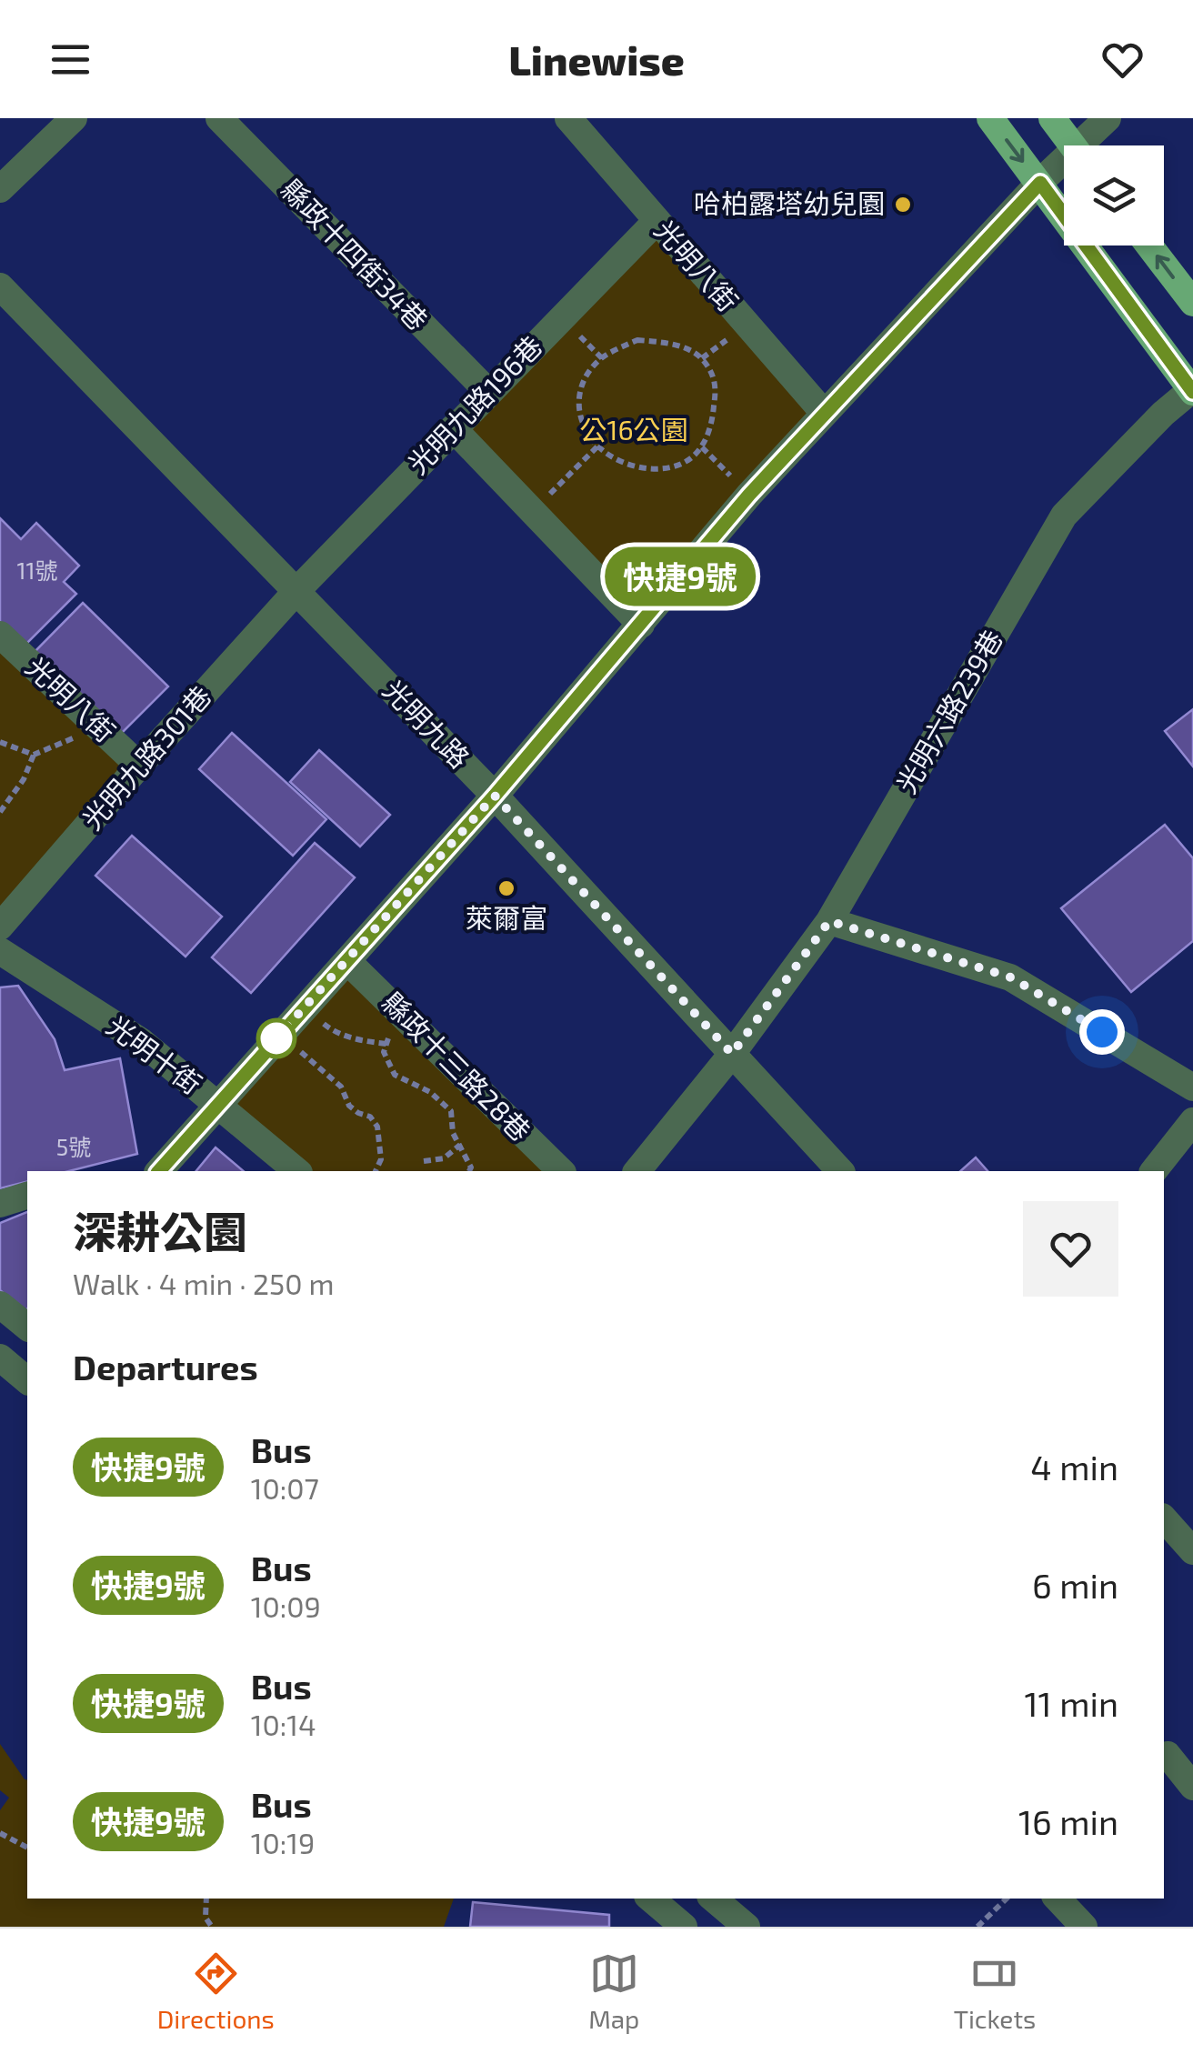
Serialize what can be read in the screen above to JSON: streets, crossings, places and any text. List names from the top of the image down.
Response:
{
  "streets": {
    "street": [
      "縣政十四街34巷",
      "光明八街",
      "光明九路196巷",
      "光明六路239巷",
      "光明九路",
      "光明九路301巷",
      "光明十街",
      "縣政十三路28巷"
    ]
  },
  "crossings": [
    ["縣政十四街34巷", "光明九路196巷"],
    ["光明八街", "光明九路196巷"],
    ["光明八街", "光明九路301巷"],
    ["光明九路196巷", "光明九路"],
    ["光明九路196巷", "光明九路301巷"],
    ["光明六路239巷", "光明九路"],
    ["光明九路", "光明九路301巷"]
  ],
  "parks": ["公16公園"],
  "places": ["哈柏露塔幼兒園", "萊爾富"],
  "lines": ["bus line 快捷9號"],
  "house_numbers": ["11號", "5號"],
  "page": {
    "header": "Linewise",
    "on_map": "快捷9號",
    "heading": [
      ["深耕公園", "Walk · 4 min · 250 m"],
      "Departures"
    ],
    "list": [
      {
        "mark": "快捷9號",
        "name": "Bus",
        "note": "10:07",
        "value": "4 min"
      },
      {
        "mark": "快捷9號",
        "name": "Bus",
        "note": "10:09",
        "value": "6 min"
      },
      {
        "mark": "快捷9號",
        "name": "Bus",
        "note": "10:14",
        "value": "11 min"
      },
      {
        "mark": "快捷9號",
        "name": "Bus",
        "note": "10:19",
        "value": "16 min"
      }
    ],
    "tabs": ["Directions", "Map", "Tickets"]
  }
}
